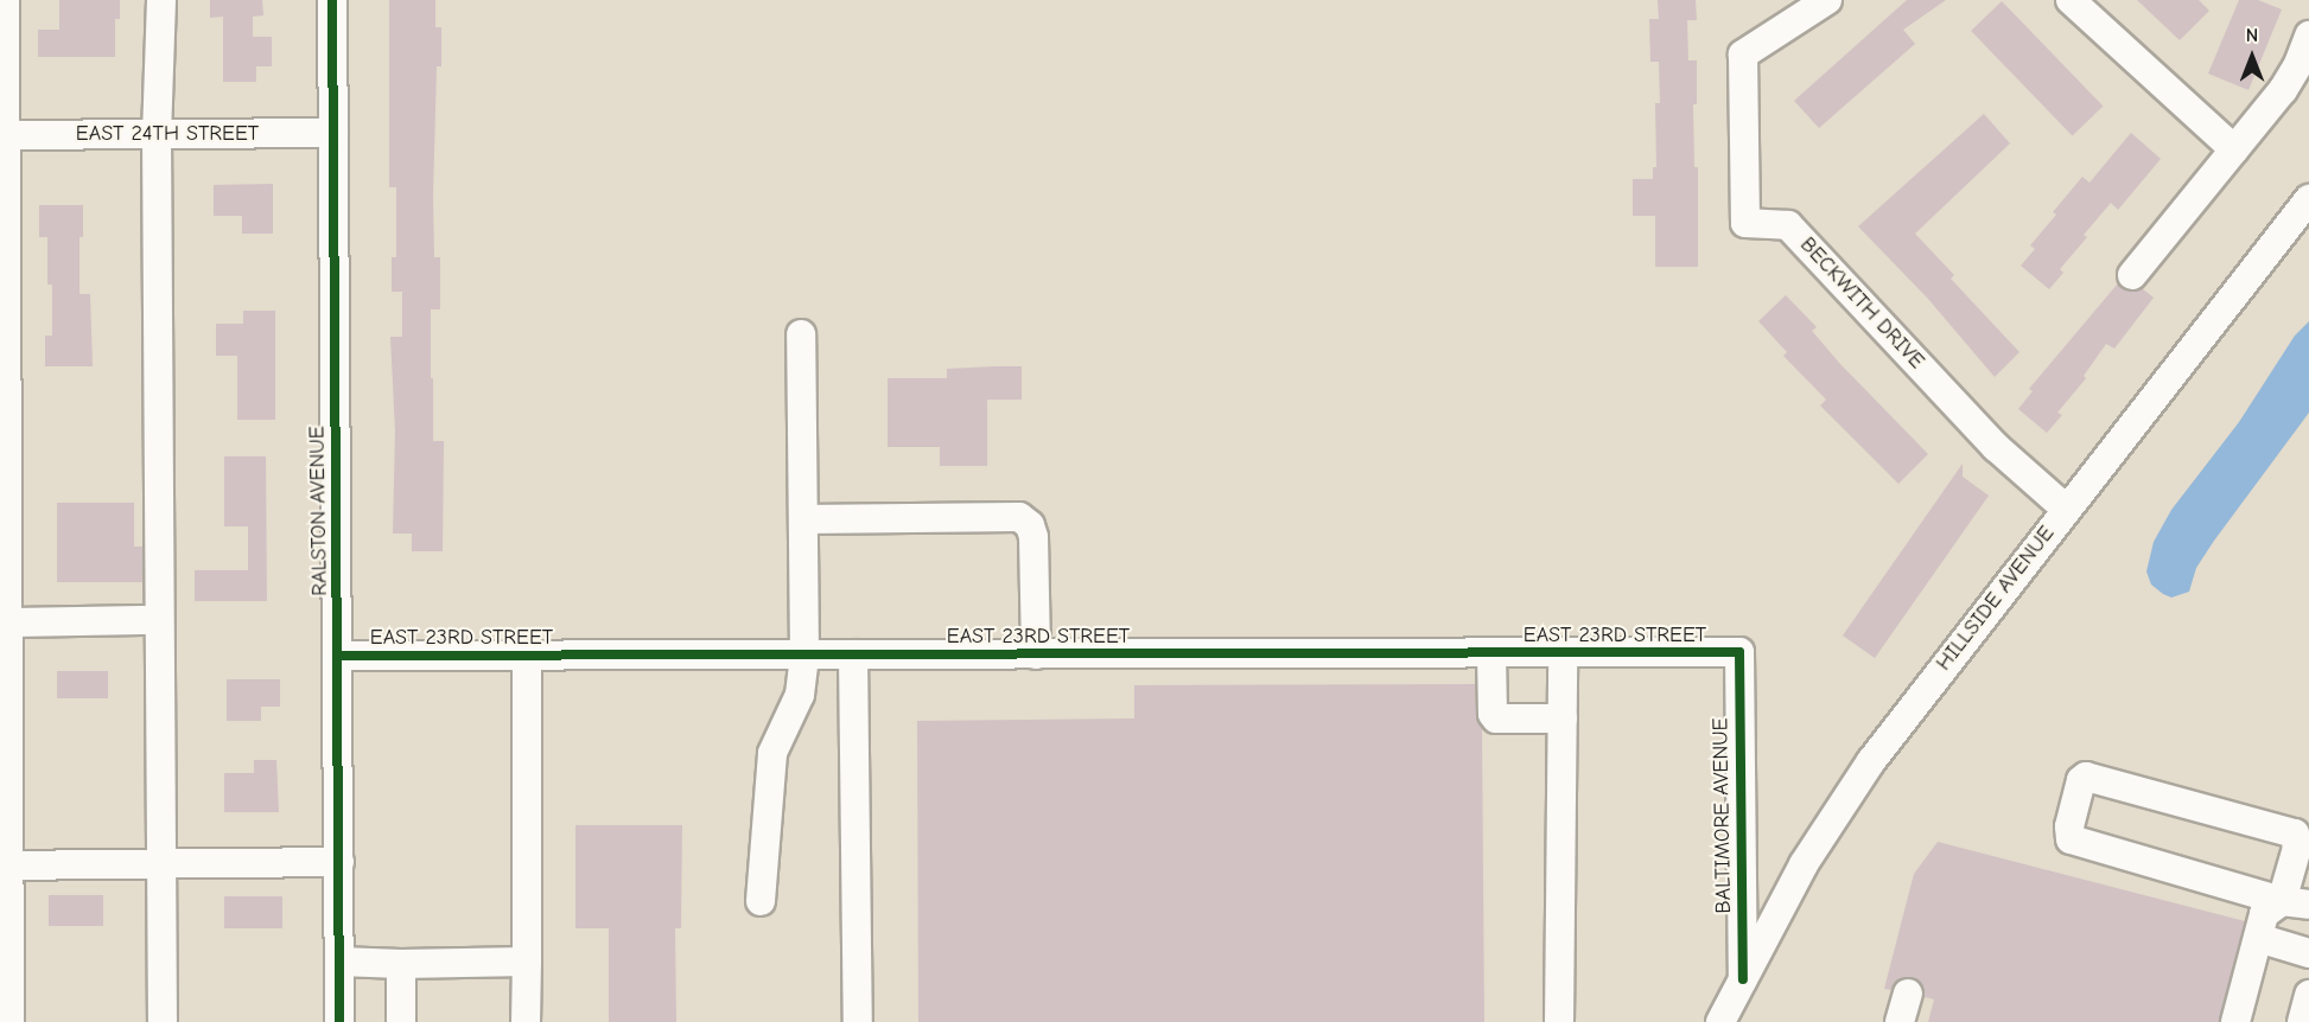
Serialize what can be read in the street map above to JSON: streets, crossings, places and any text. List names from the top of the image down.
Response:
{
  "streets": {
    "street": [
      "EAST 24TH STREET",
      "BECKWITH DRIVE",
      "RALSTON AVENUE",
      "HILLSIDE AVENUE",
      "EAST 23RD STREET",
      "BALTIMORE AVENUE"
    ]
  },
  "crossings": [
    ["EAST 24TH STREET", "RALSTON AVENUE"],
    ["BECKWITH DRIVE", "HILLSIDE AVENUE"],
    ["RALSTON AVENUE", "EAST 23RD STREET"],
    ["HILLSIDE AVENUE", "BALTIMORE AVENUE"],
    ["EAST 23RD STREET", "BALTIMORE AVENUE"]
  ],
  "north": "top"
}
